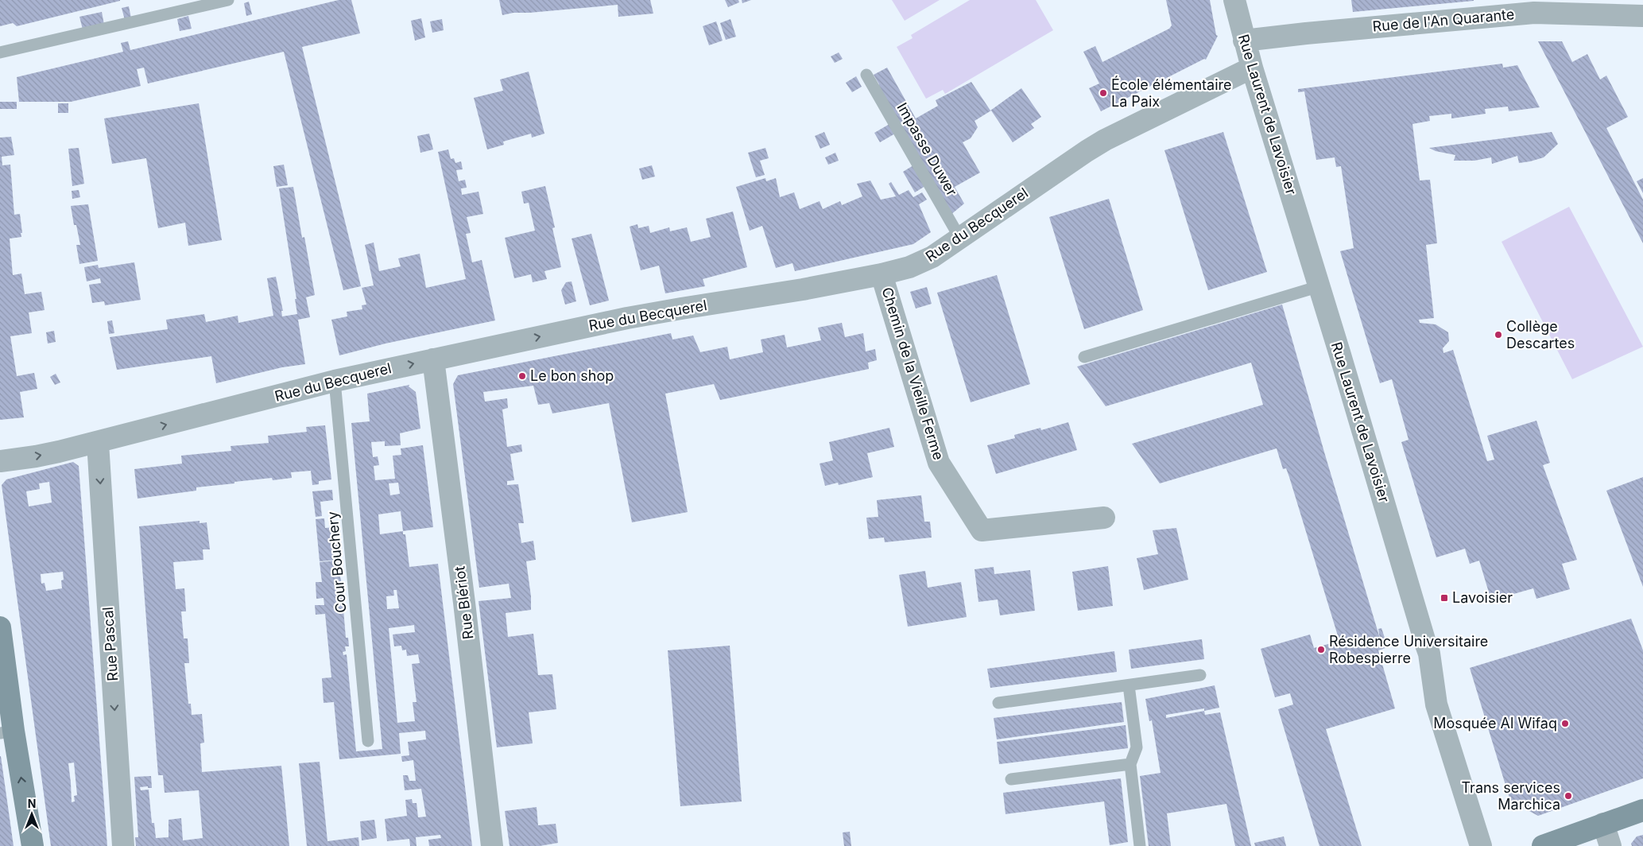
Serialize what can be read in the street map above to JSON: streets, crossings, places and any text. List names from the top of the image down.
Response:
{
  "streets": {
    "street": [
      "Rue de l'An Quarante",
      "Rue Laurent de Lavoisier",
      "Rue du Becquerel",
      "Chemin de la Vieille Ferme",
      "Rue Blériot",
      "Rue Pascal"
    ],
    "lane": ["Impasse Duwer", "Cour Bouchery"]
  },
  "crossings": [
    ["Rue de l'An Quarante", "Rue Laurent de Lavoisier"],
    ["Rue Laurent de Lavoisier", "Rue du Becquerel"],
    ["Impasse Duwer", "Rue du Becquerel"],
    ["Rue du Becquerel", "Chemin de la Vieille Ferme"],
    ["Rue du Becquerel", "Cour Bouchery"],
    ["Rue du Becquerel", "Rue Blériot"],
    ["Rue du Becquerel", "Rue Pascal"]
  ],
  "one_way": ["Rue du Becquerel"],
  "places": {
    "other": [
      "École élémentaire La Paix",
      "Collège Descartes",
      "Le bon shop",
      "Résidence Universitaire Robespierre",
      "Mosquée Al Wifaq",
      "Trans services Marchica"
    ],
    "transit": ["Lavoisier"]
  },
  "north": "top"
}
